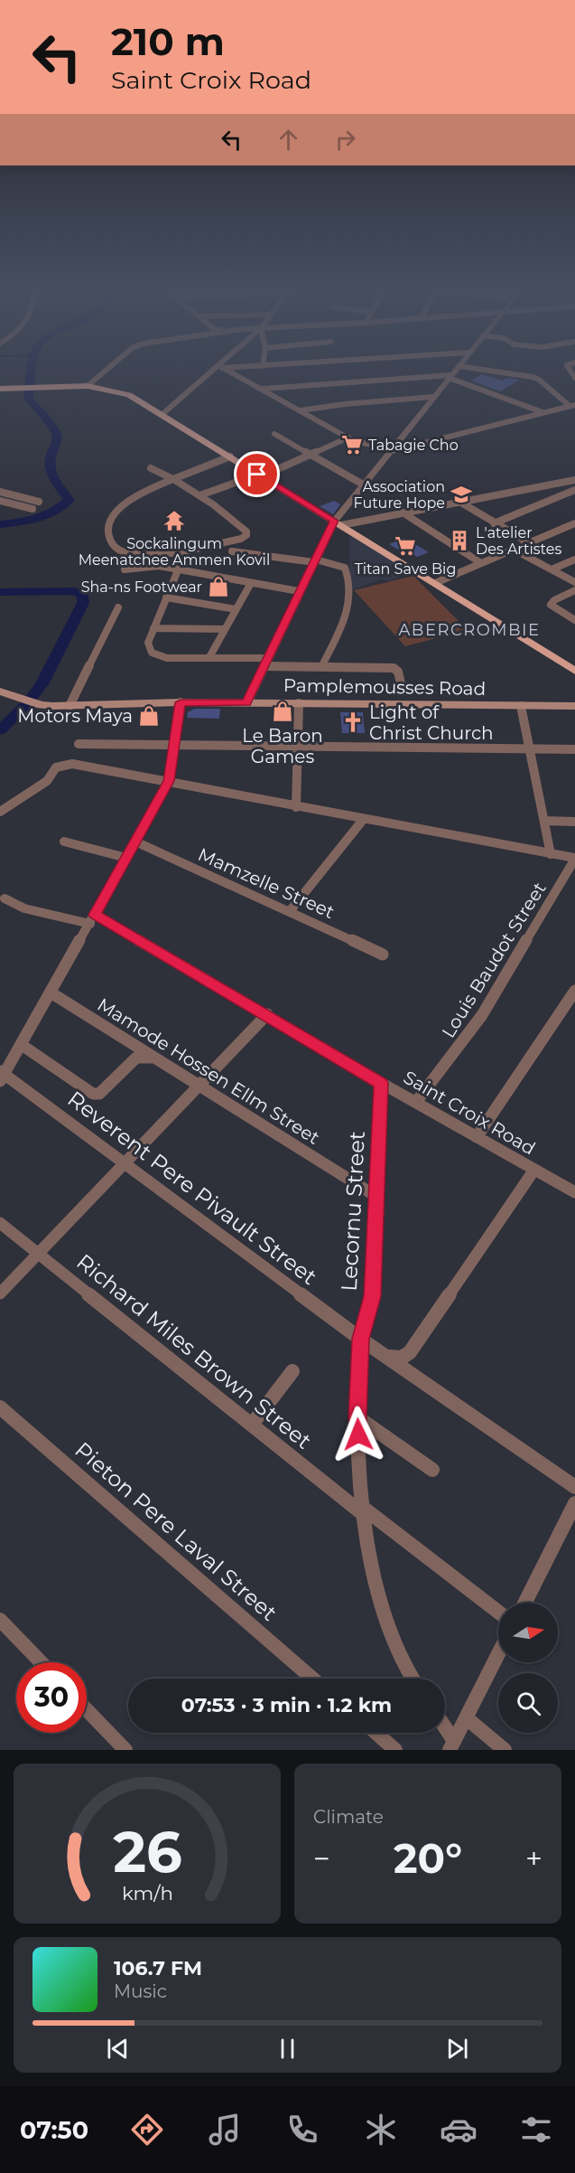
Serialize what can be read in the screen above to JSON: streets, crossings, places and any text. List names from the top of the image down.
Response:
{
  "streets": {
    "main road": ["Pamplemousses Road"],
    "street": [
      "Mamzelle Street",
      "Louis Baudot Street",
      "Mamode Hossen Ellm Street",
      "Saint Croix Road",
      "Reverent Pere Pivault Street",
      "Lecornu Street",
      "Richard Miles Brown Street",
      "Pieton Pere Laval Street"
    ]
  },
  "crossings": [
    ["Louis Baudot Street", "Saint Croix Road"],
    ["Mamode Hossen Ellm Street", "Lecornu Street"],
    ["Saint Croix Road", "Lecornu Street"],
    ["Reverent Pere Pivault Street", "Lecornu Street"],
    ["Lecornu Street", "Richard Miles Brown Street"]
  ],
  "districts": ["ABERCROMBIE"],
  "places": {
    "supermarket": ["Tabagie Cho", "Titan Save Big"],
    "school or university": ["Association Future Hope"],
    "temple": ["Sockalingum Meenatchee Ammen Kovil"],
    "building": ["L'atelier Des Artistes"],
    "shop": ["Sha-ns Footwear", "Le Baron Games", "Motors Maya"],
    "church": ["Light of Christ Church"]
  },
  "north": "right",
  "page": {
    "turn": ["210 m", "Saint Croix Road"],
    "limit": "30",
    "trip": "07:53 · 3 min · 1.2 km",
    "tile": "Climate",
    "heat": ["−", "20°", "+"],
    "song": ["106.7 FM", "Music"],
    "tabs": "07:50",
    "gauge": ["26", "km/h"]
  }
}
